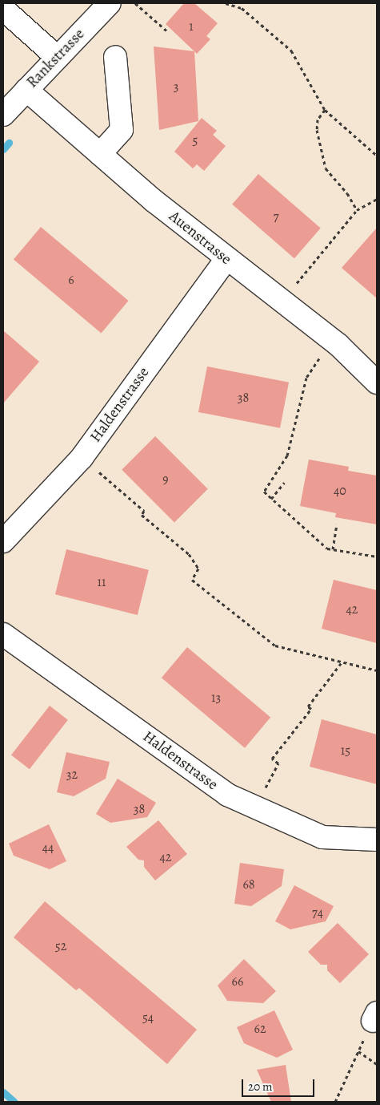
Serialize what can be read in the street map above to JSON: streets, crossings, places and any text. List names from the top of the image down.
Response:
{
  "streets": {
    "street": ["Rankstrasse", "Auenstrasse", "Haldenstrasse"]
  },
  "crossings": [
    ["Rankstrasse", "Auenstrasse"],
    ["Auenstrasse", "Haldenstrasse"]
  ],
  "house_numbers": [
    "1",
    "3",
    "5",
    "7",
    "6",
    "38",
    "9",
    "40",
    "11",
    "42",
    "13",
    "15",
    "32",
    "38",
    "44",
    "42",
    "68",
    "74",
    "52",
    "66",
    "54",
    "62"
  ],
  "scale_bar": "20 m"
}
